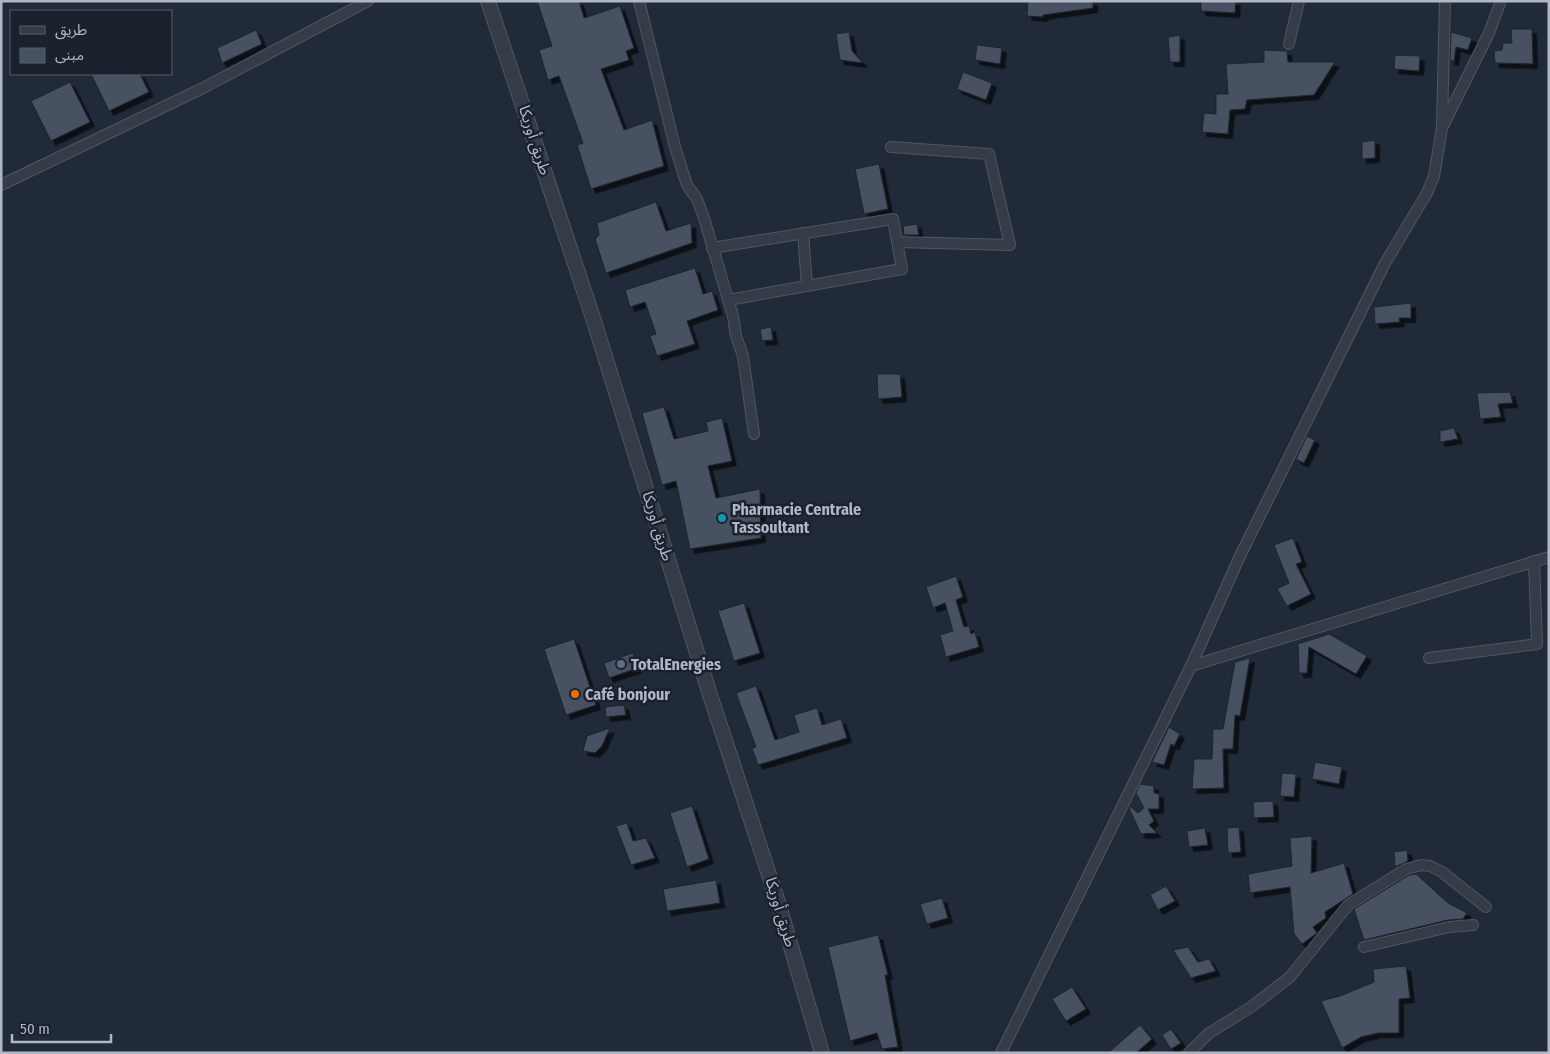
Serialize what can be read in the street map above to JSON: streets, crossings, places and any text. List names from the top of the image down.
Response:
{
  "streets": {
    "street": ["طريق أوريكا"]
  },
  "places": ["Pharmacie Centrale Tassoultant", "TotalEnergies", "Café bonjour"],
  "legend": ["طريق", "مبنى"],
  "scale_bar": "50 m"
}
